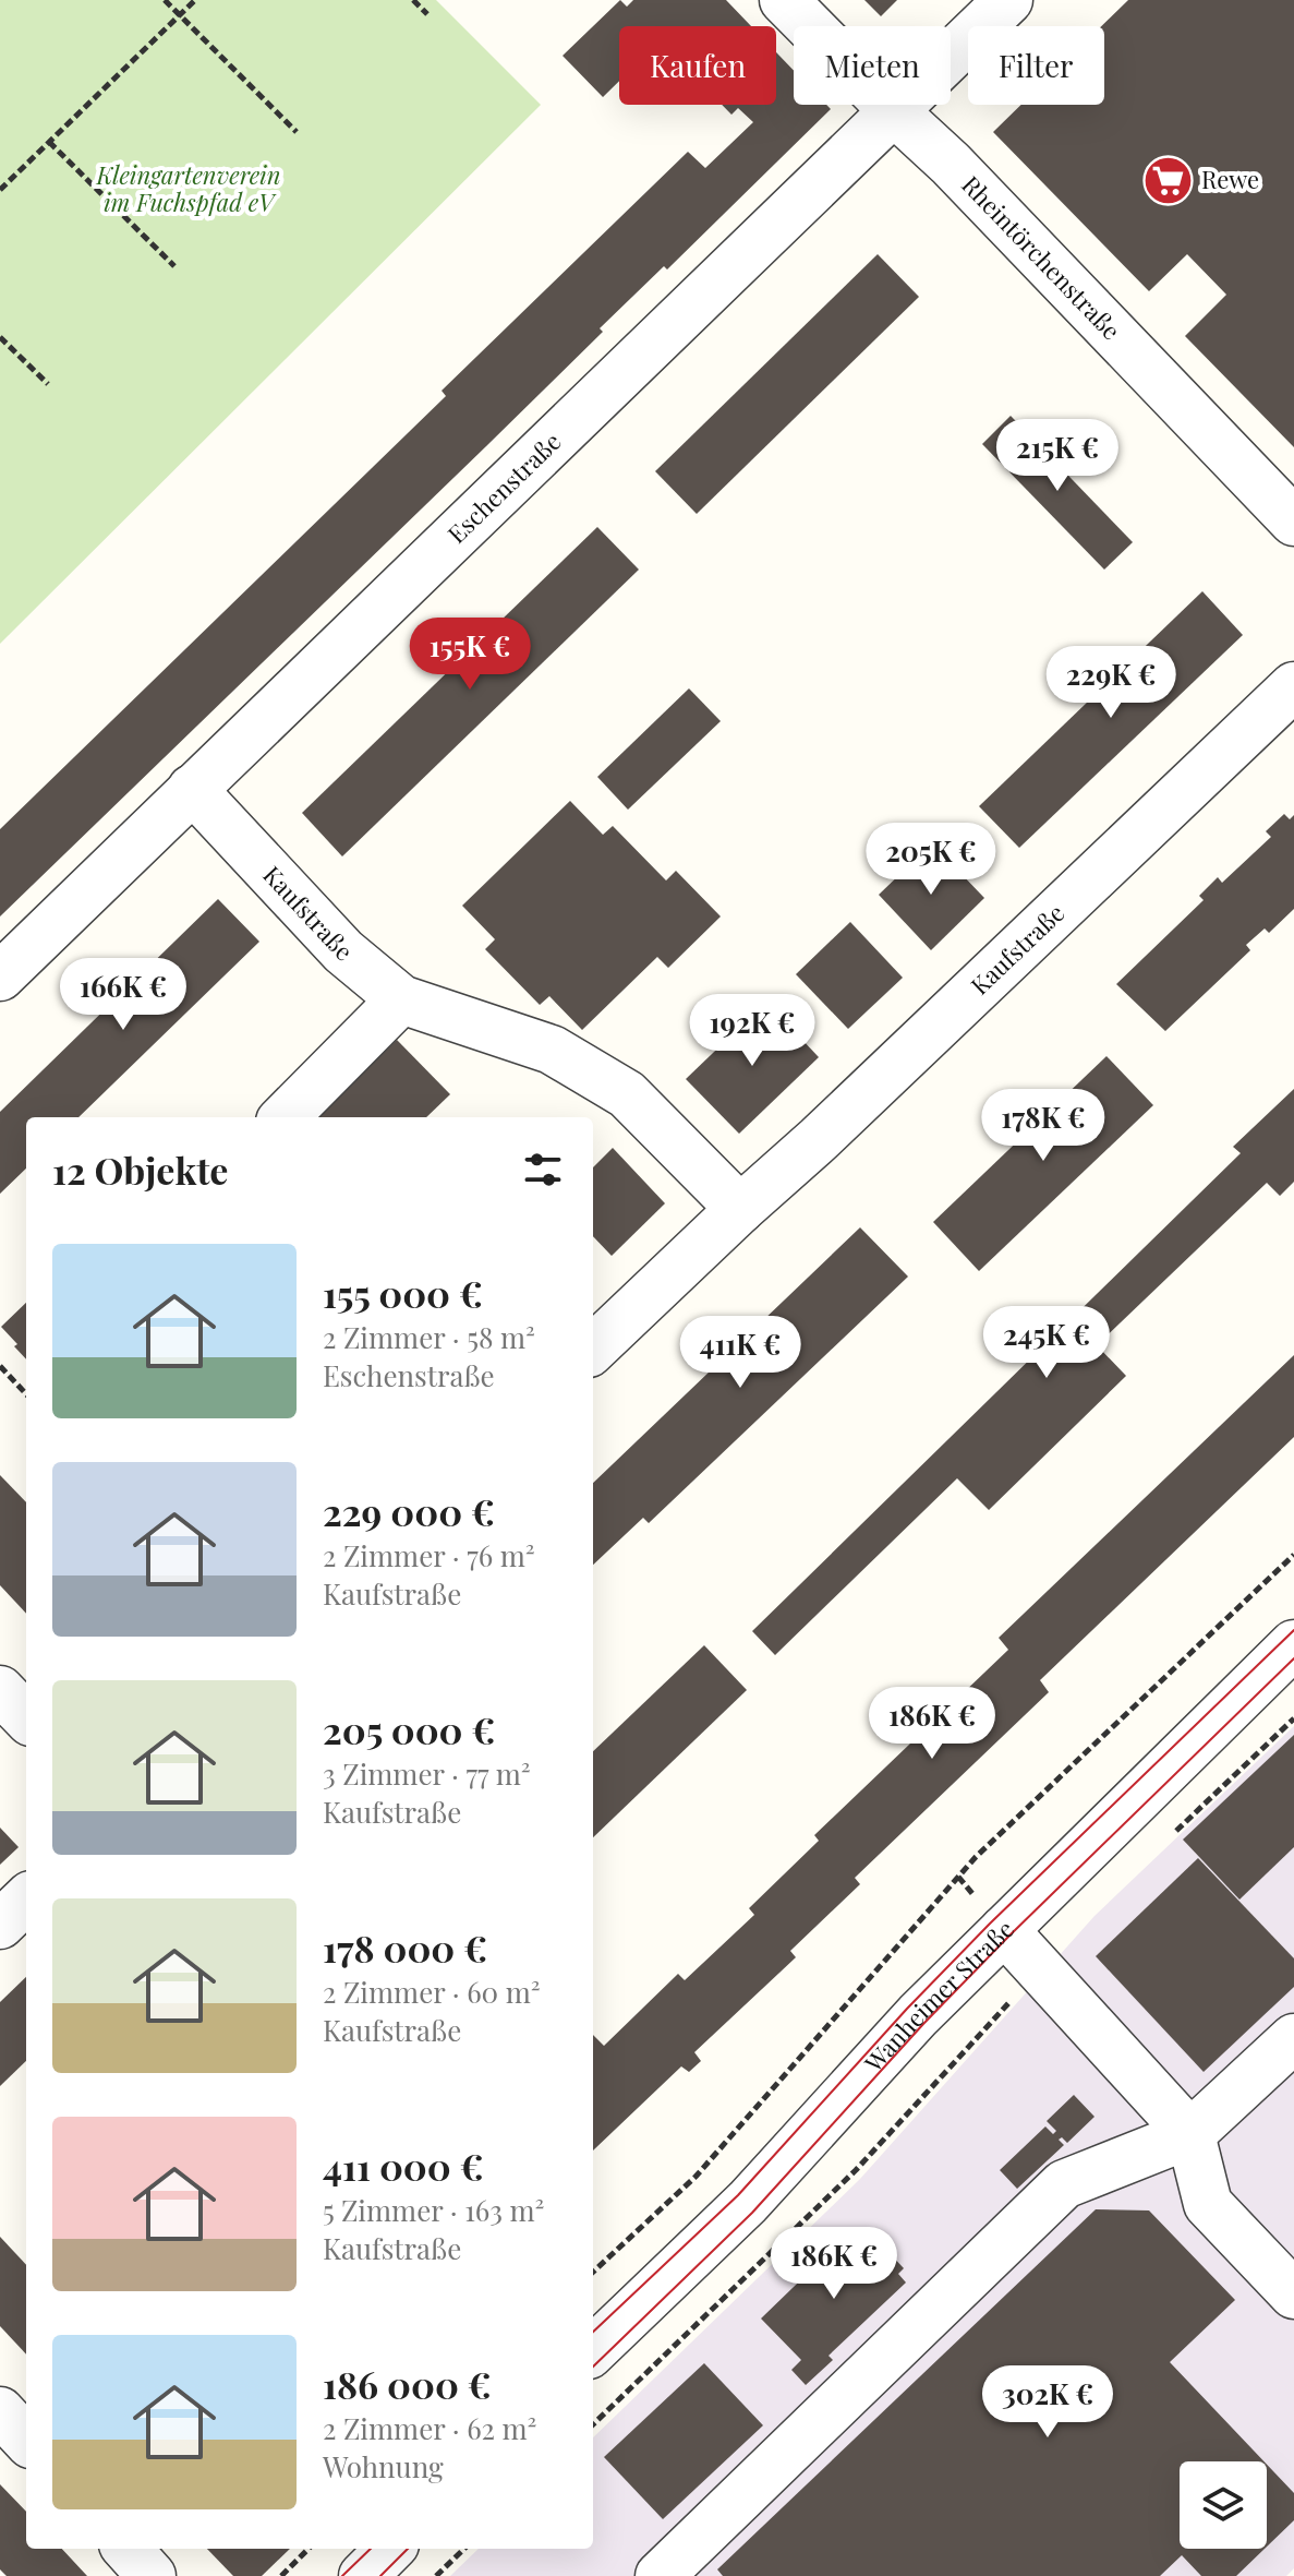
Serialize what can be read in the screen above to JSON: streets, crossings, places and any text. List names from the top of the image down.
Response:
{
  "streets": {
    "street": [
      "Rheintörchenstraße",
      "Eschenstraße",
      "Kaufstraße",
      "Wanheimer Straße"
    ]
  },
  "crossings": [
    ["Rheintörchenstraße", "Eschenstraße"],
    ["Eschenstraße", "Kaufstraße"]
  ],
  "parks": ["Kleingartenverein im Fuchspfad eV"],
  "places": {
    "supermarket": ["Rewe"]
  },
  "page": {
    "chip": ["Kaufen", "Mieten", "Filter"],
    "price": [
      "215K €",
      "155K €",
      "229K €",
      "205K €",
      "166K €",
      "192K €",
      "178K €",
      "245K €",
      "411K €",
      "186K €",
      "186K €",
      "302K €"
    ],
    "heading": "12 Objekte",
    "list": [
      {
        "name": "155 000 €",
        "note": "2 Zimmer · 58 m² · Eschenstraße"
      },
      {
        "name": "229 000 €",
        "note": "2 Zimmer · 76 m² · Kaufstraße"
      },
      {
        "name": "205 000 €",
        "note": "3 Zimmer · 77 m² · Kaufstraße"
      },
      {
        "name": "178 000 €",
        "note": "2 Zimmer · 60 m² · Kaufstraße"
      },
      {
        "name": "411 000 €",
        "note": "5 Zimmer · 163 m² · Kaufstraße"
      },
      {
        "name": "186 000 €",
        "note": "2 Zimmer · 62 m² · Wohnung"
      }
    ]
  }
}
